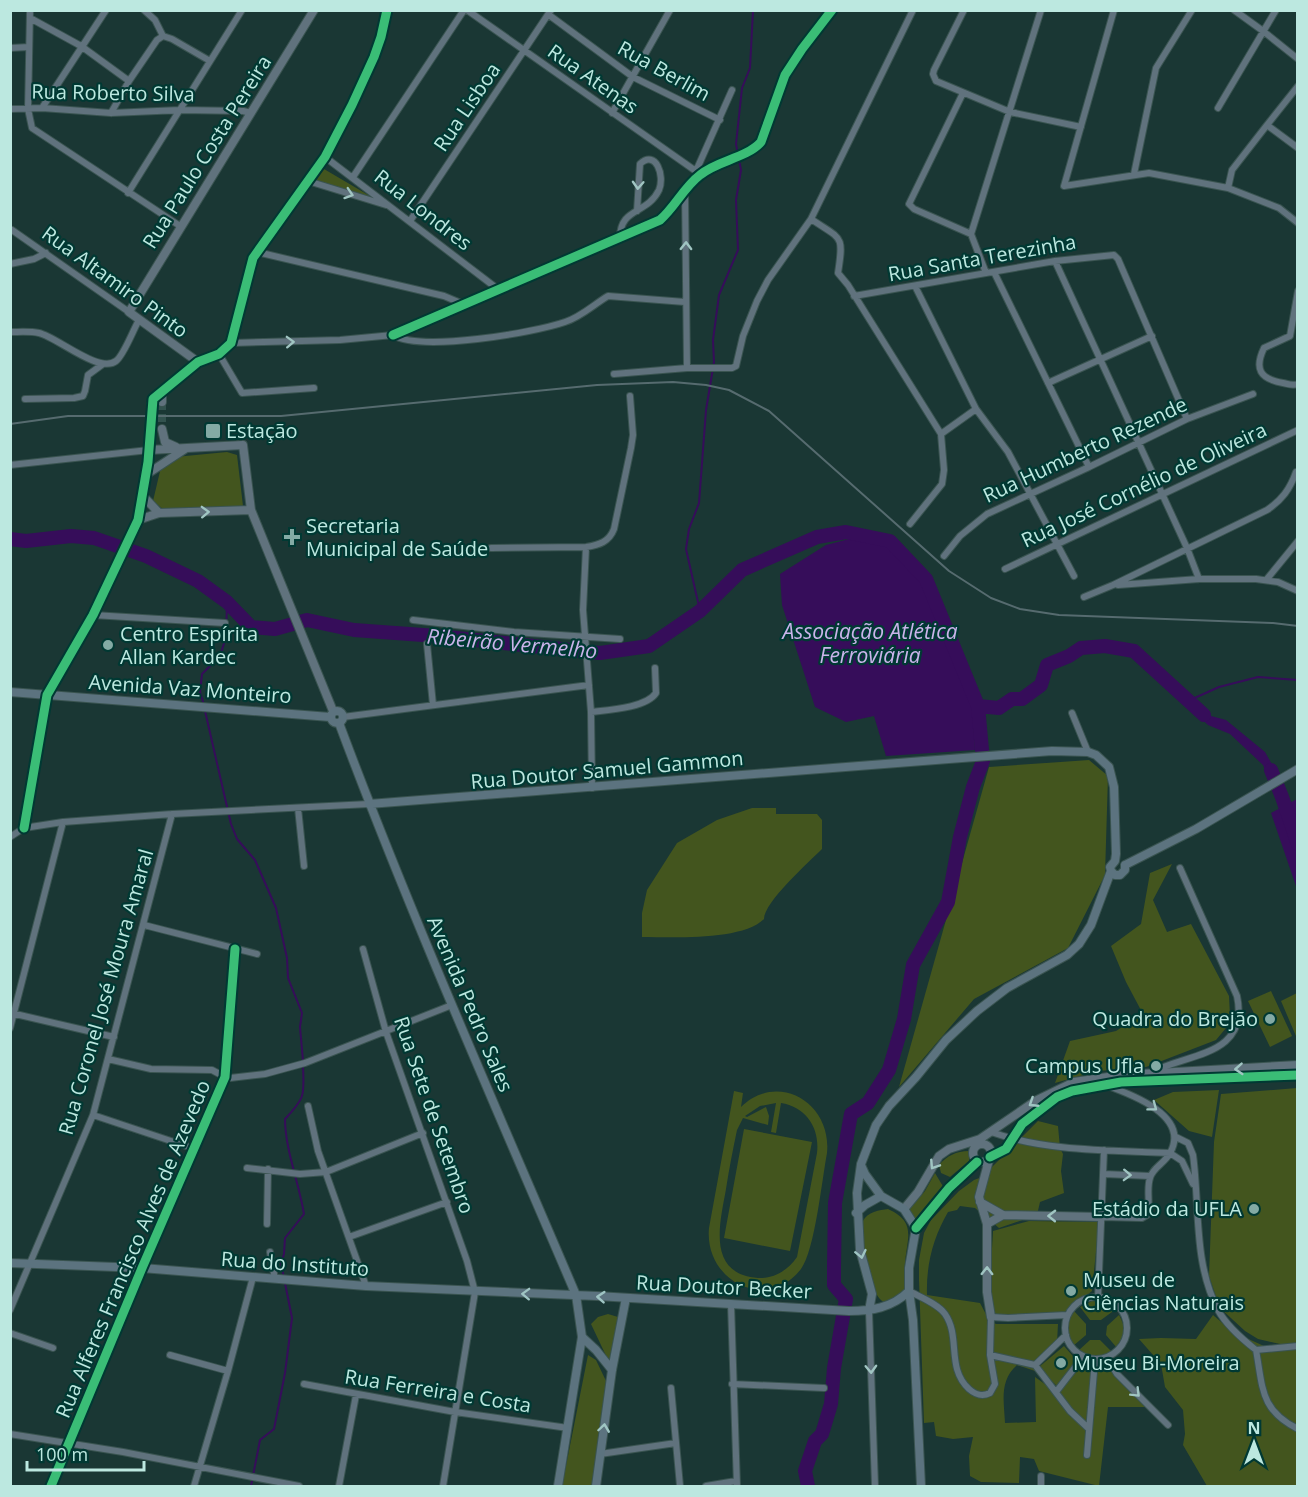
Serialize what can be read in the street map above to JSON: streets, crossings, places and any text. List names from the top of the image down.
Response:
{
  "streets": {
    "main road": [
      "Avenida Vaz Monteiro",
      "Rua Doutor Samuel Gammon",
      "Avenida Pedro Sales",
      "Rua do Instituto",
      "Rua Doutor Becker"
    ],
    "street": [
      "Rua Berlim",
      "Rua Atenas",
      "Rua Roberto Silva",
      "Rua Lisboa",
      "Rua Paulo Costa Pereira",
      "Rua Londres",
      "Rua Santa Terezinha",
      "Rua Altamiro Pinto",
      "Rua Humberto Rezende",
      "Rua José Cornélio de Oliveira",
      "Rua Coronel José Moura Amaral",
      "Rua Sete de Setembro",
      "Rua Alferes Francisco Alves de Azevedo",
      "Rua Ferreira e Costa"
    ]
  },
  "crossings": [
    ["Rua Berlim", "Rua Atenas"],
    ["Rua Berlim", "Rua Lisboa"],
    ["Rua Atenas", "Rua Lisboa"],
    ["Rua Roberto Silva", "Rua Paulo Costa Pereira"],
    ["Rua Lisboa", "Rua Londres"],
    ["Rua Paulo Costa Pereira", "Rua Altamiro Pinto"],
    ["Rua Doutor Samuel Gammon", "Rua Coronel José Moura Amaral"],
    ["Rua Doutor Samuel Gammon", "Avenida Pedro Sales"],
    ["Rua Coronel José Moura Amaral", "Rua do Instituto"],
    ["Avenida Pedro Sales", "Rua do Instituto"],
    ["Avenida Pedro Sales", "Rua Doutor Becker"],
    ["Avenida Pedro Sales", "Rua Ferreira e Costa"],
    ["Rua Sete de Setembro", "Rua do Instituto"],
    ["Rua Alferes Francisco Alves de Azevedo", "Rua do Instituto"],
    ["Rua do Instituto", "Rua Doutor Becker"]
  ],
  "water": ["Associação Atlética Ferroviária", "Ribeirão Vermelho"],
  "places": {
    "transit": ["Estação"],
    "health": ["Secretaria Municipal de Saúde"],
    "other": [
      "Centro Espírita Allan Kardec",
      "Quadra do Brejão",
      "Campus Ufla",
      "Estádio da UFLA",
      "Museu de Ciências Naturais",
      "Museu Bi-Moreira"
    ]
  },
  "scale_bar": "100 m",
  "north": "top"
}
